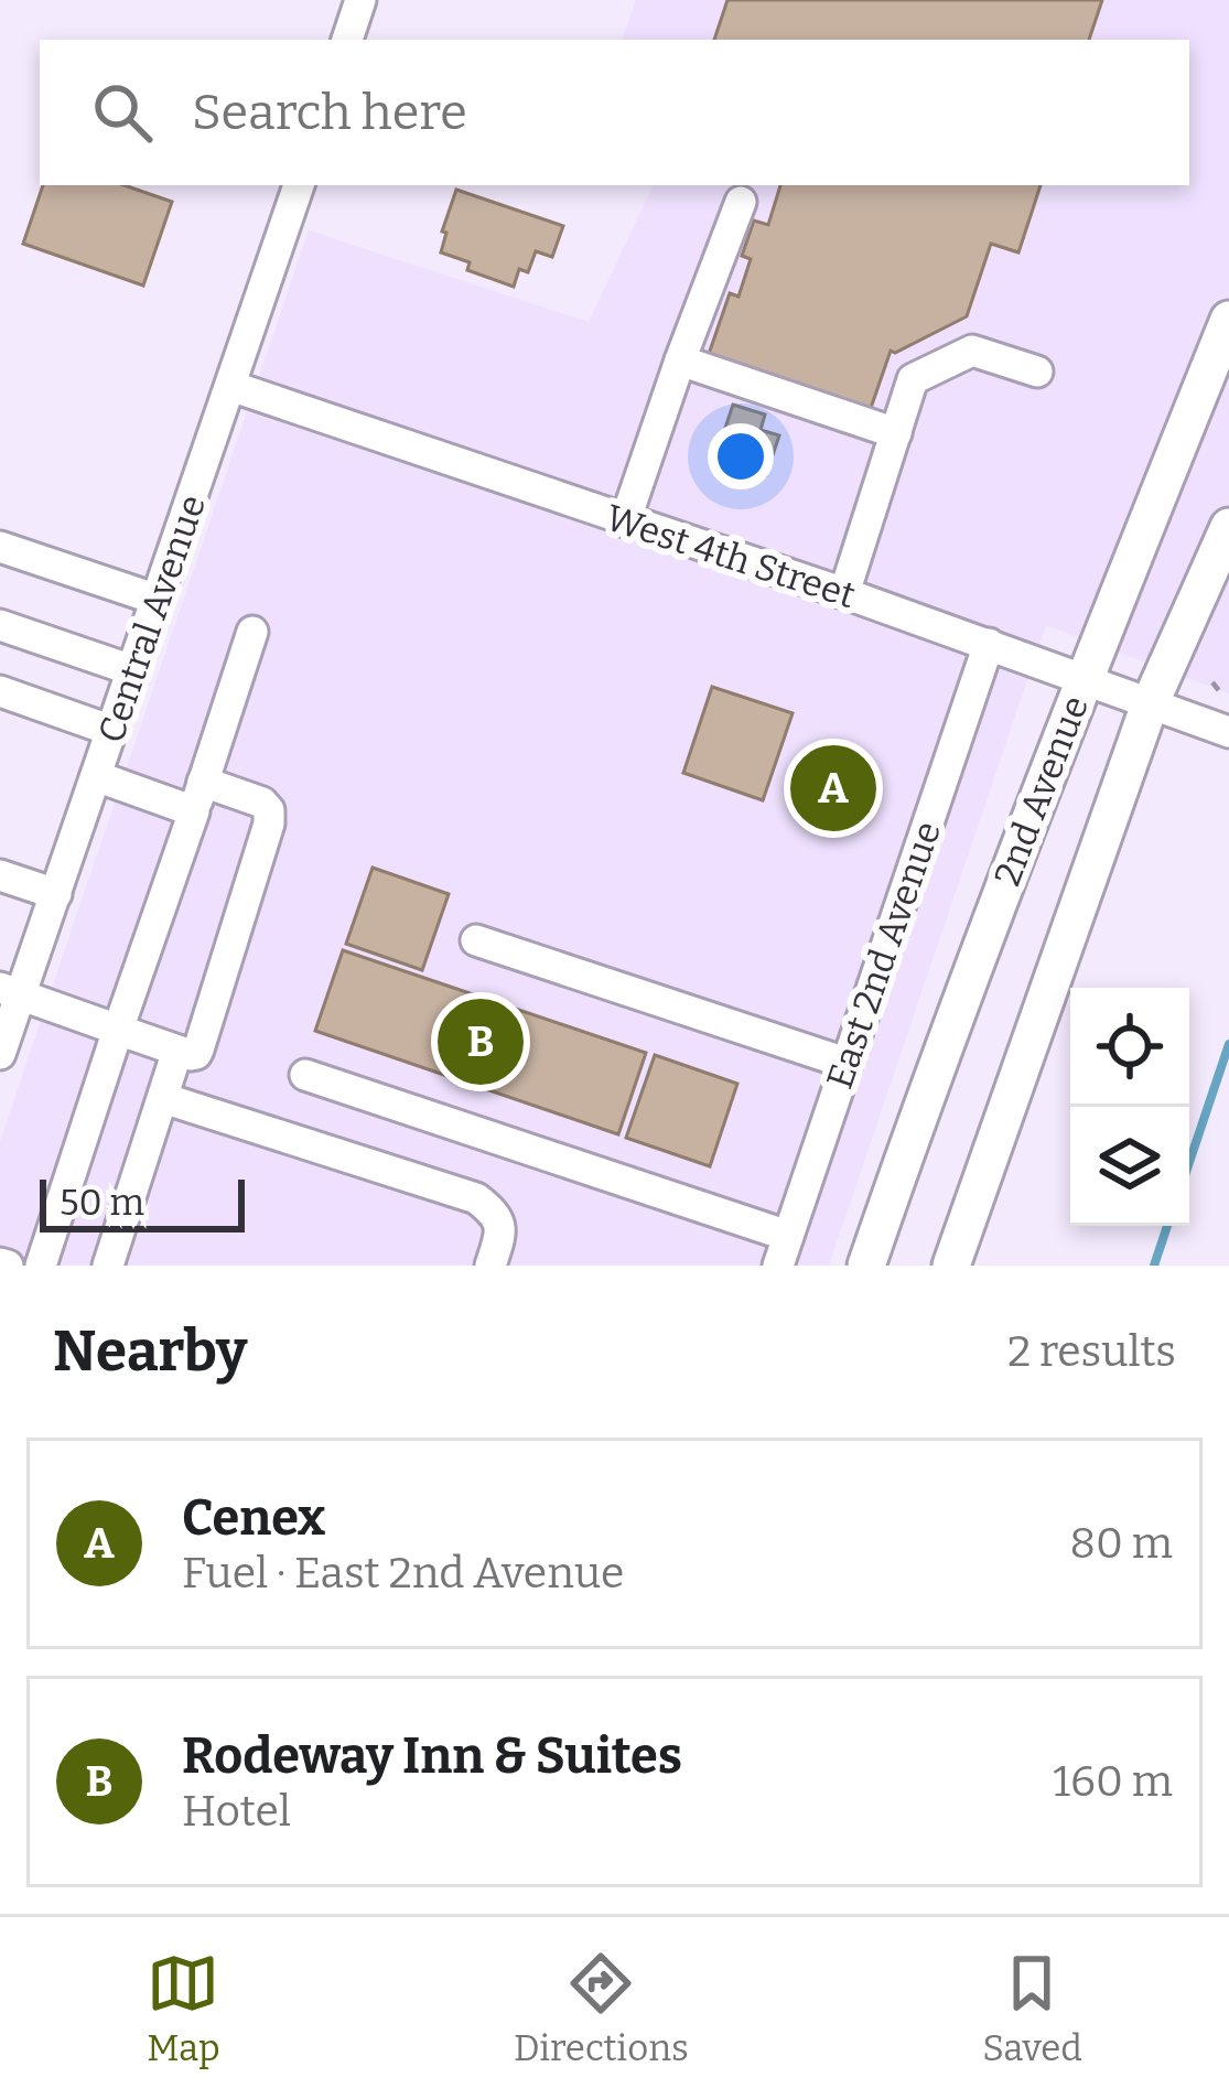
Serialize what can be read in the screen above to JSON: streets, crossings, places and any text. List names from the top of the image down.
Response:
{
  "streets": {
    "main road": ["2nd Avenue"],
    "street": ["West 4th Street", "Central Avenue", "East 2nd Avenue"]
  },
  "crossings": [
    ["West 4th Street", "Central Avenue"],
    ["West 4th Street", "2nd Avenue"],
    ["West 4th Street", "East 2nd Avenue"]
  ],
  "scale_bar": "50 m",
  "page": {
    "search": "Search here",
    "pins": ["A", "B"],
    "scale": "50 m",
    "heading": ["Nearby", "2 results"],
    "list": [
      {
        "mark": "A",
        "name": "Cenex",
        "note": "Fuel · East 2nd Avenue",
        "value": "80 m"
      },
      {
        "mark": "B",
        "name": "Rodeway Inn & Suites",
        "note": "Hotel",
        "value": "160 m"
      }
    ],
    "nav": ["Map", "Directions", "Saved"]
  }
}
